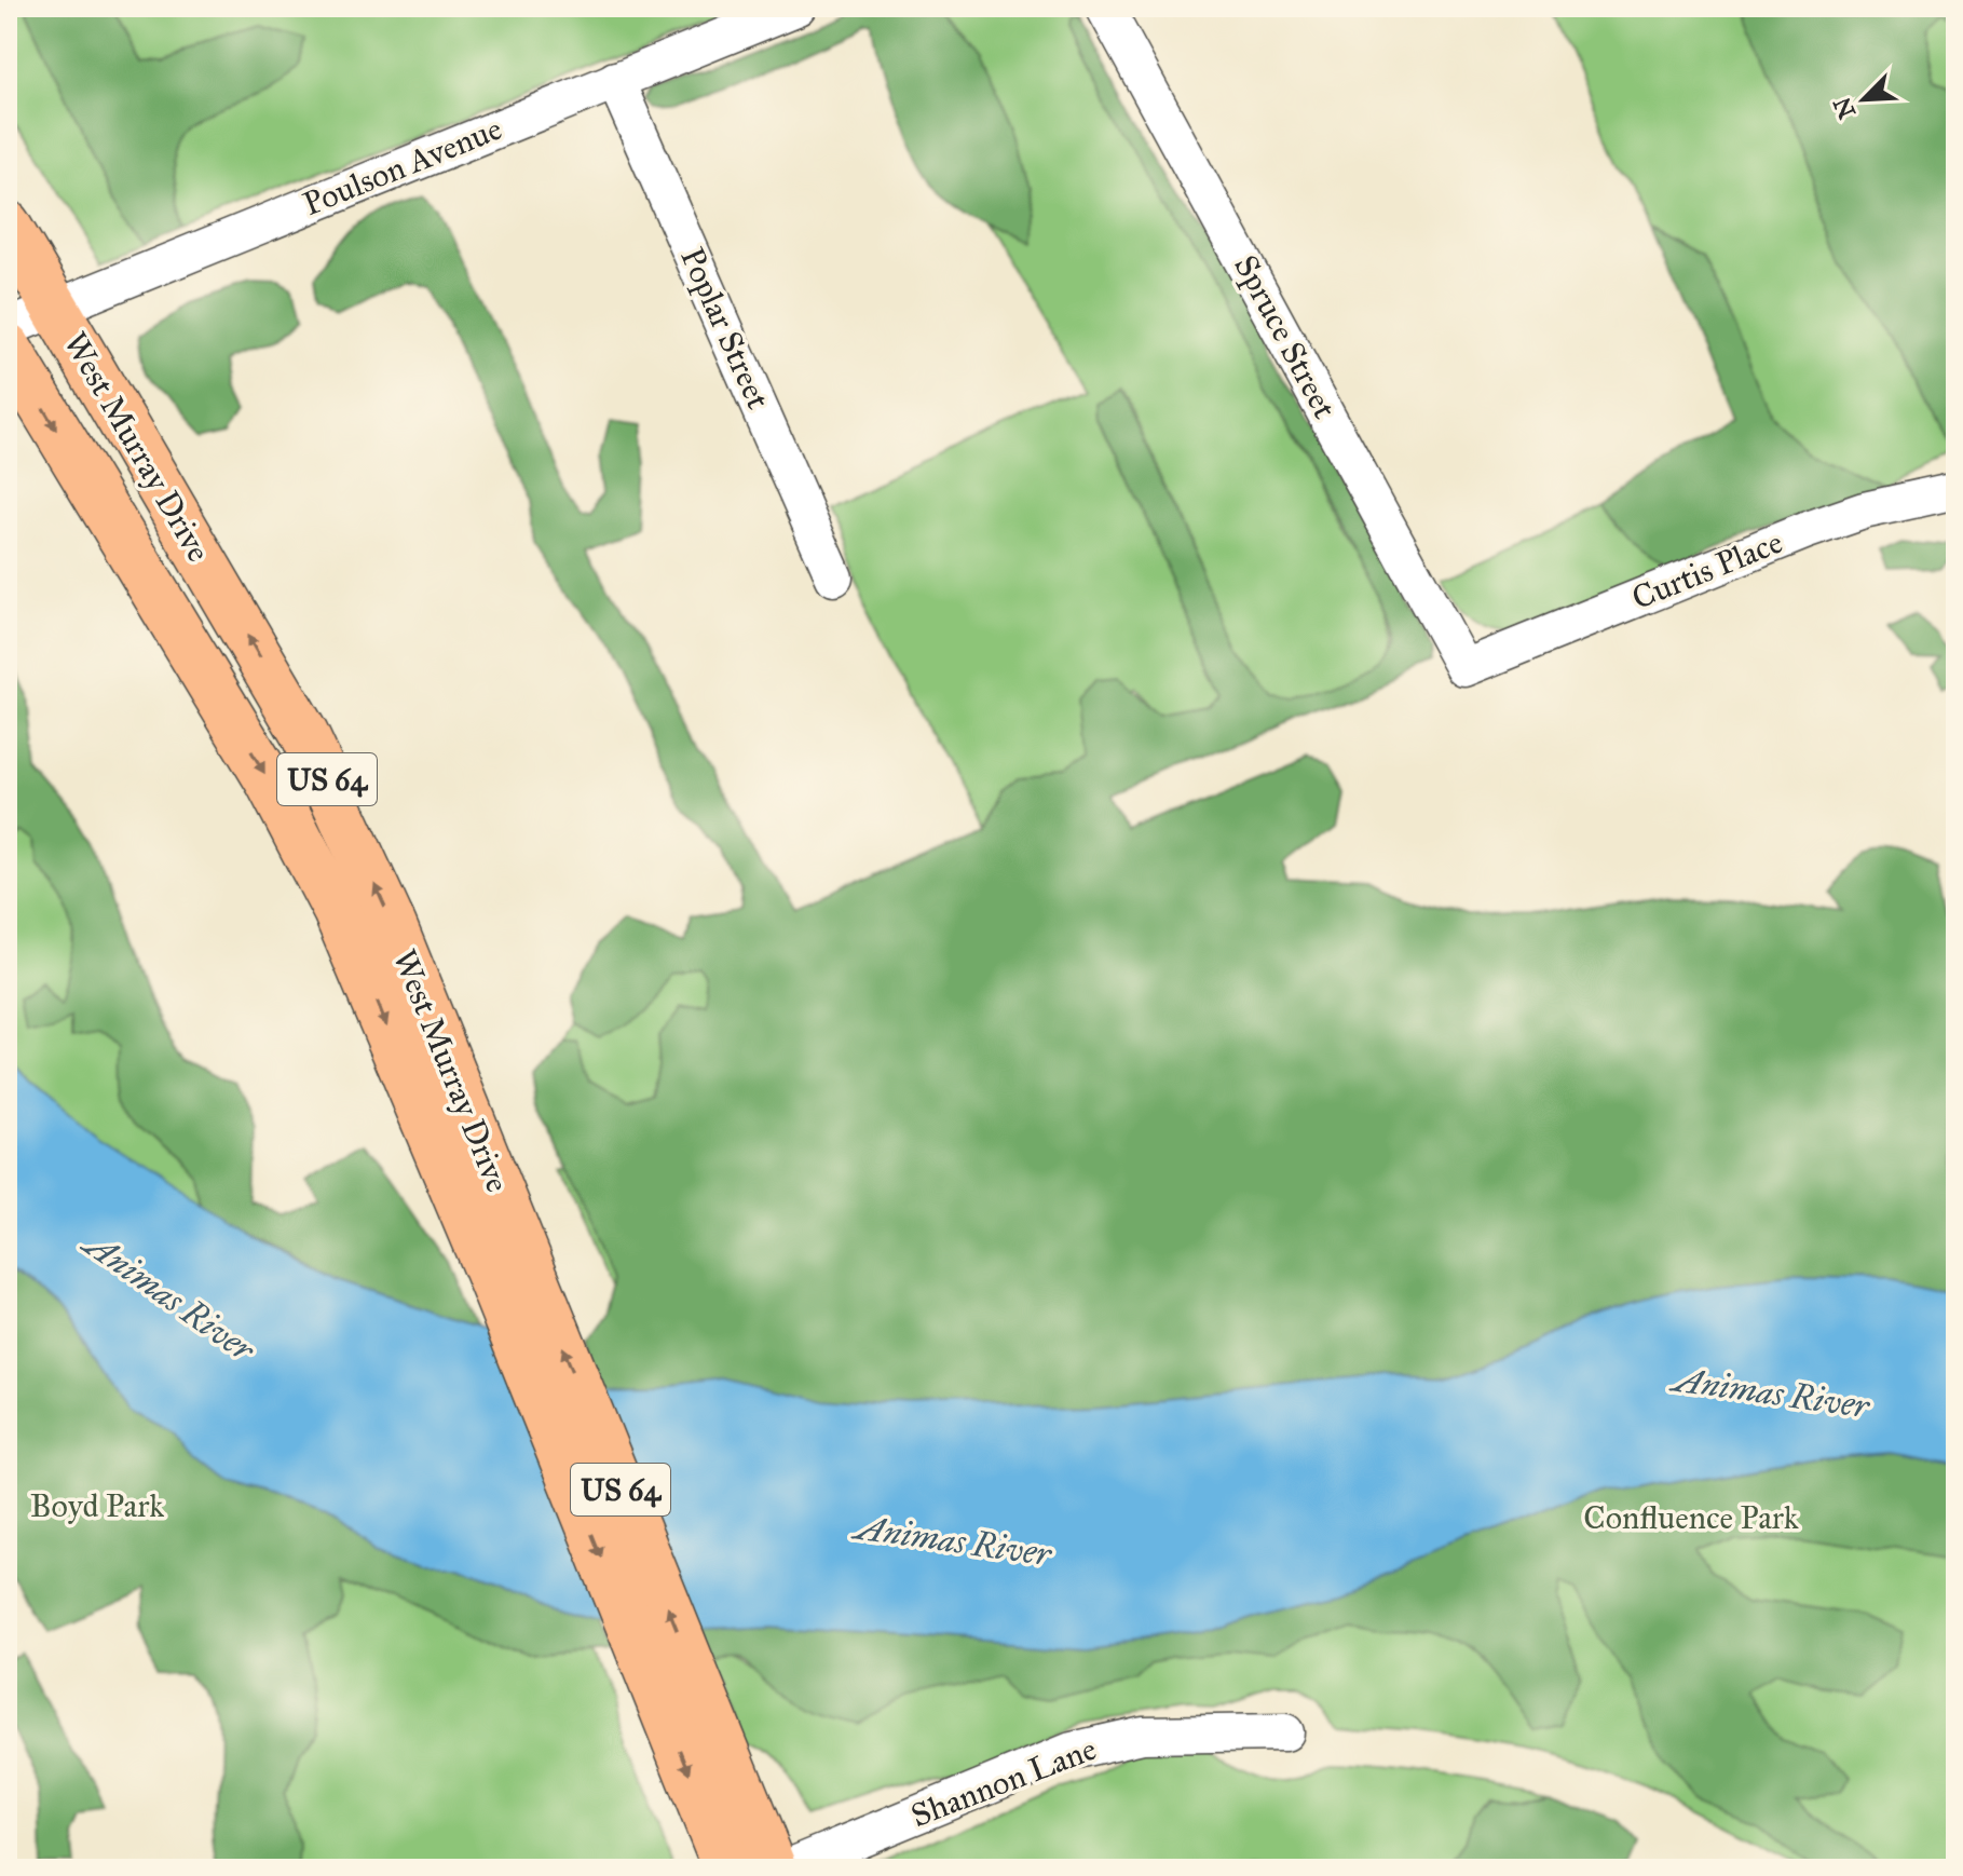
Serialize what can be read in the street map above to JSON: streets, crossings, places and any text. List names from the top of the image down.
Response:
{
  "streets": {
    "highway": ["West Murray Drive", "US 64"],
    "street": [
      "Poulson Avenue",
      "Poplar Street",
      "Spruce Street",
      "Curtis Place",
      "Shannon Lane"
    ]
  },
  "crossings": [
    ["Poulson Avenue", "Poplar Street"],
    ["Poulson Avenue", "West Murray Drive"],
    ["Poulson Avenue", "US 64"],
    ["Spruce Street", "Curtis Place"],
    ["West Murray Drive", "US 64"]
  ],
  "water": ["Animas River"],
  "parks": ["Boyd Park", "Confluence Park"],
  "north": "bottom left"
}
